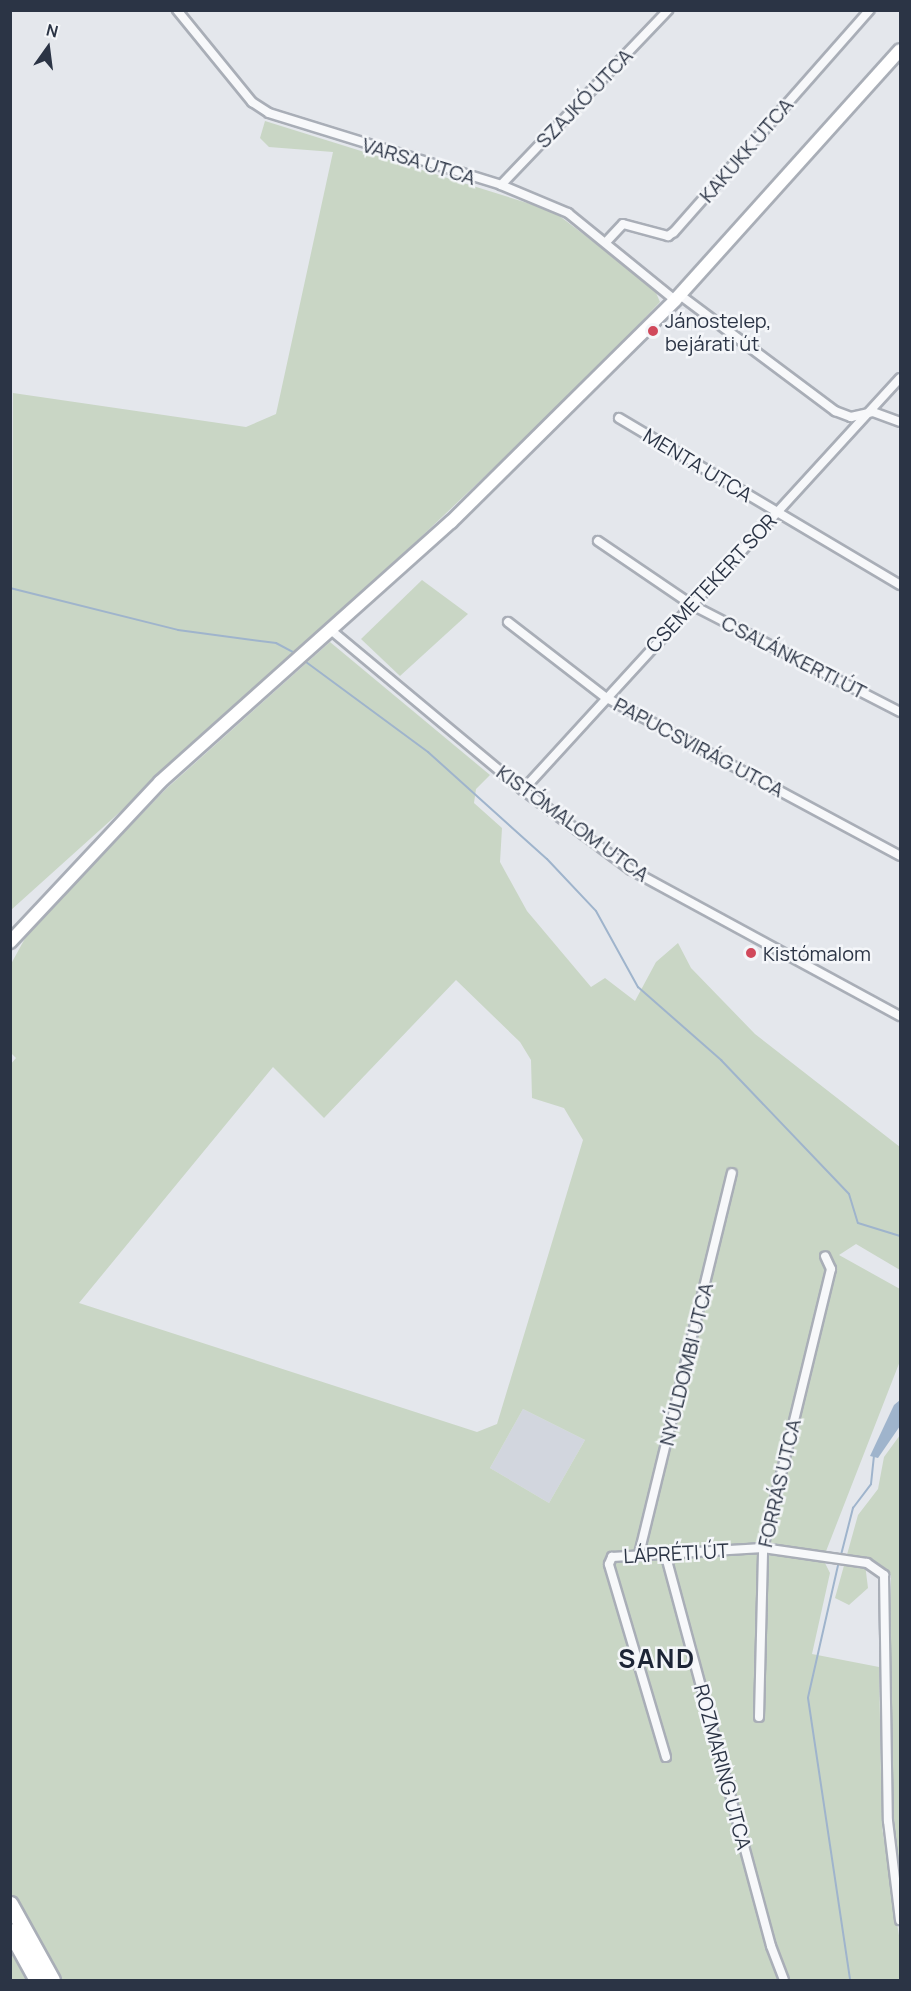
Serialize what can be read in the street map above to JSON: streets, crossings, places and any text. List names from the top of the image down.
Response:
{
  "streets": {
    "street": [
      "SZAJKÓ UTCA",
      "KAKUKK UTCA",
      "VARSA UTCA",
      "MENTA UTCA",
      "CSEMETEKERT SOR",
      "CSALÁNKERTI ÚT",
      "PAPUCSVIRÁG UTCA",
      "KISTÓMALOM UTCA",
      "NYÚLDOMBI UTCA",
      "FORRÁS UTCA",
      "LÁPRÉTI ÚT",
      "ROZMARING UTCA"
    ]
  },
  "crossings": [
    ["SZAJKÓ UTCA", "VARSA UTCA"],
    ["KAKUKK UTCA", "VARSA UTCA"],
    ["VARSA UTCA", "CSEMETEKERT SOR"],
    ["MENTA UTCA", "CSEMETEKERT SOR"],
    ["CSEMETEKERT SOR", "CSALÁNKERTI ÚT"],
    ["CSEMETEKERT SOR", "PAPUCSVIRÁG UTCA"],
    ["CSEMETEKERT SOR", "KISTÓMALOM UTCA"],
    ["NYÚLDOMBI UTCA", "LÁPRÉTI ÚT"],
    ["FORRÁS UTCA", "LÁPRÉTI ÚT"],
    ["LÁPRÉTI ÚT", "ROZMARING UTCA"]
  ],
  "districts": ["SAND"],
  "places": ["Jánostelep, bejárati út", "Kistómalom"],
  "north": "top"
}
